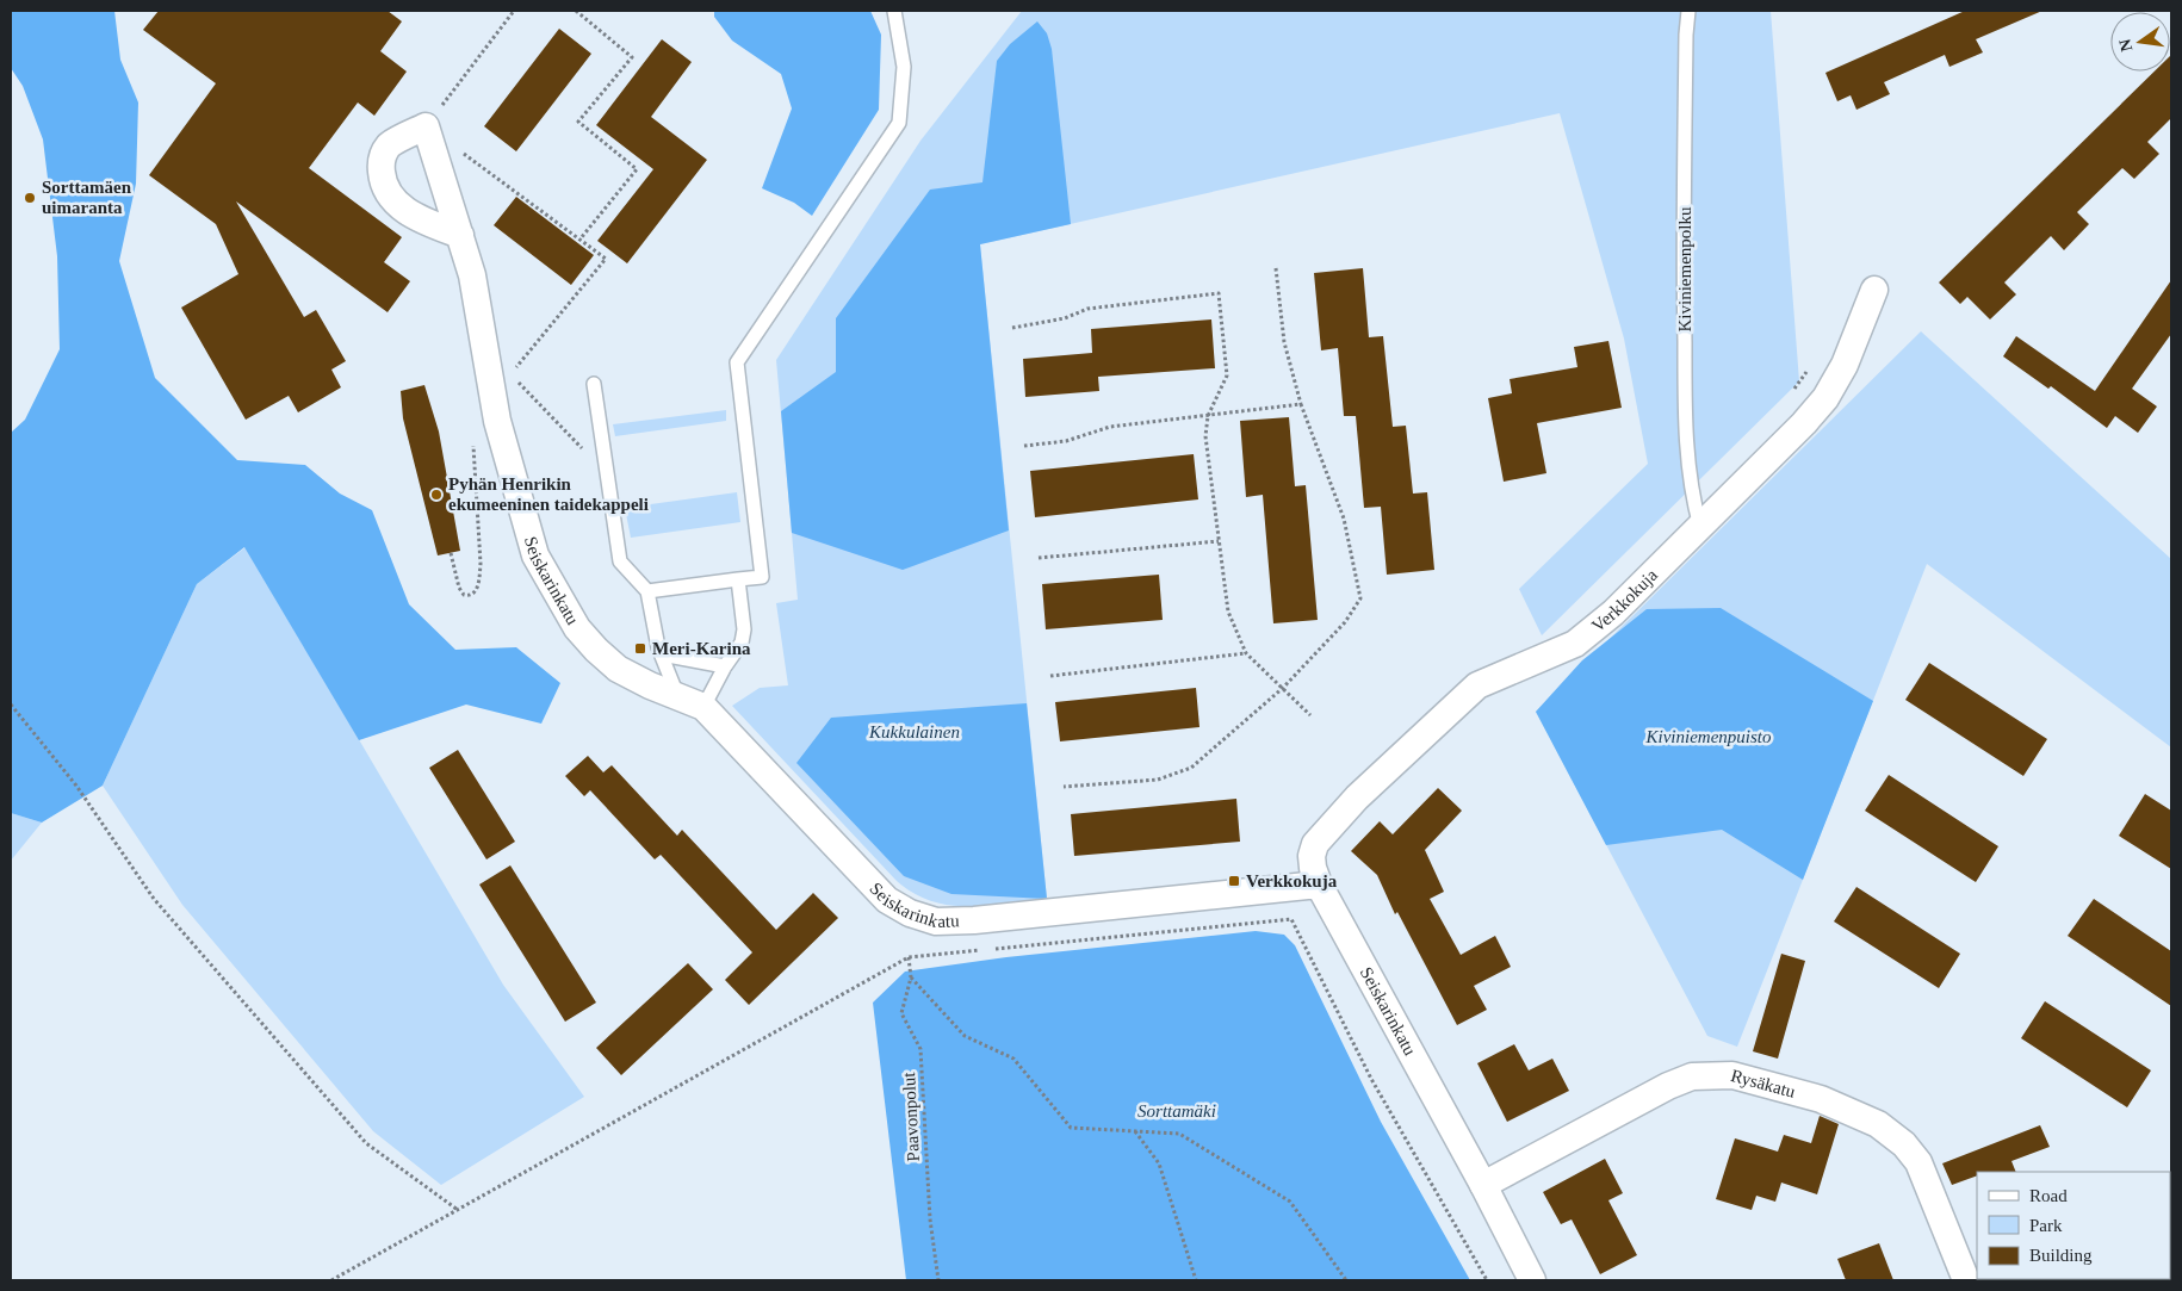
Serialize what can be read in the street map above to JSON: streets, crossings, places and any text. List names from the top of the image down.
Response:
{
  "streets": {
    "street": ["Seiskarinkatu", "Verkkokuja", "Rysäkatu"],
    "lane": ["Kiviniemenpolku"],
    "path": ["Paavonpolut"]
  },
  "crossings": [
    ["Kiviniemenpolku", "Verkkokuja"],
    ["Seiskarinkatu", "Verkkokuja"],
    ["Seiskarinkatu", "Rysäkatu"]
  ],
  "parks": ["Kukkulainen", "Kiviniemenpuisto", "Sorttamäki"],
  "places": {
    "other": ["Sorttamäen uimaranta", "Pyhän Henrikin ekumeeninen taidekappeli"],
    "transit": ["Meri-Karina", "Verkkokuja"]
  },
  "legend": ["Road", "Park", "Building"],
  "north": "left"
}
